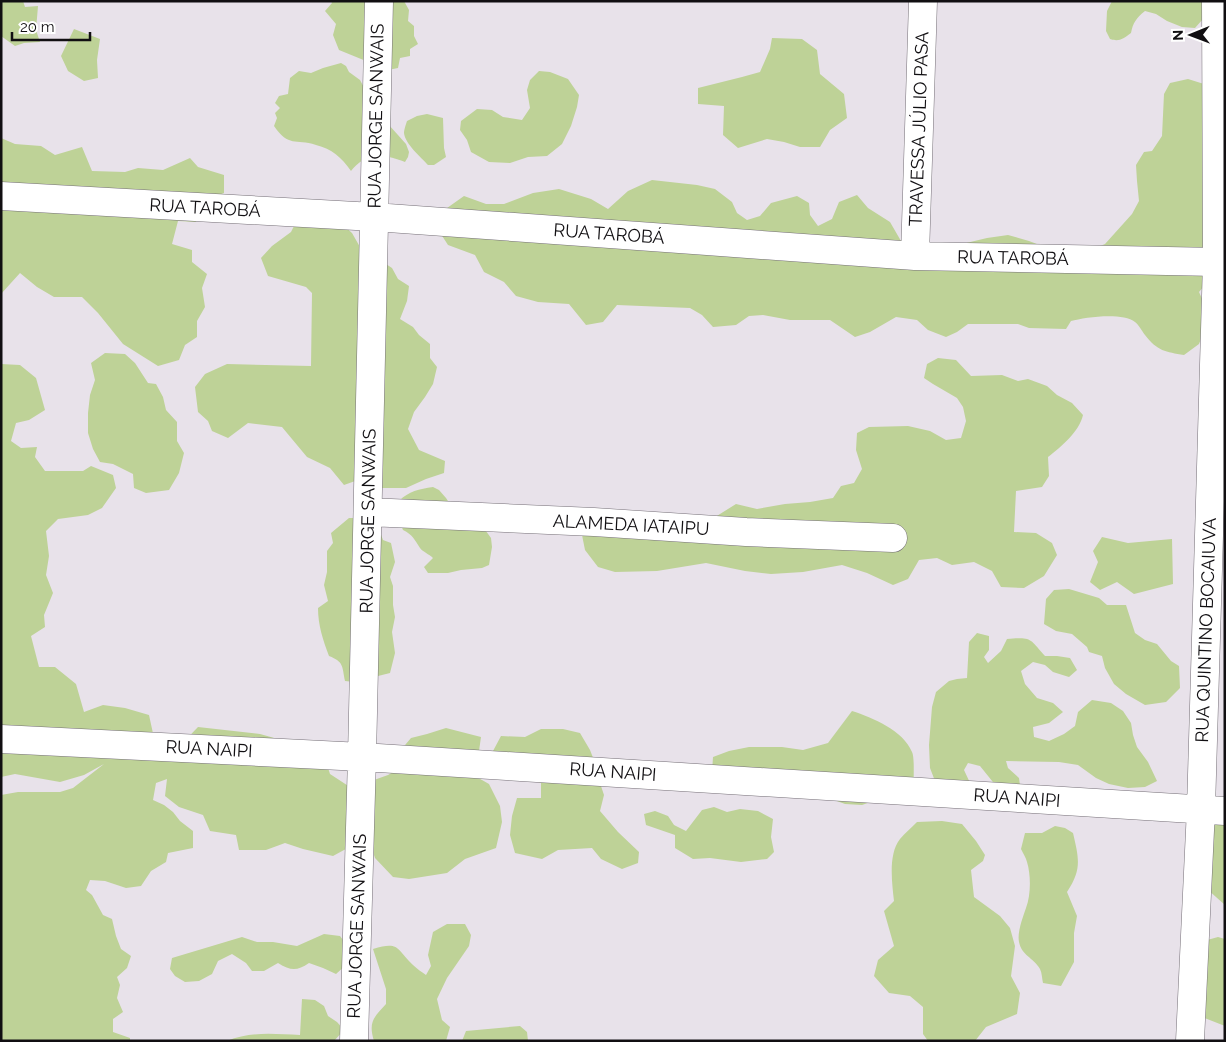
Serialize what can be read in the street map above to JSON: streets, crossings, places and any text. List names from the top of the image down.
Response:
{
  "streets": {
    "street": [
      "RUA JORGE SANWAIS",
      "TRAVESSA JÚLIO PASA",
      "RUA TAROBÁ",
      "ALAMEDA IATAIPU",
      "RUA QUINTINO BOCAIUVA",
      "RUA NAIPI"
    ]
  },
  "crossings": [
    ["RUA JORGE SANWAIS", "RUA TAROBÁ"],
    ["RUA JORGE SANWAIS", "ALAMEDA IATAIPU"],
    ["RUA JORGE SANWAIS", "RUA NAIPI"],
    ["TRAVESSA JÚLIO PASA", "RUA TAROBÁ"],
    ["RUA TAROBÁ", "RUA QUINTINO BOCAIUVA"],
    ["RUA QUINTINO BOCAIUVA", "RUA NAIPI"]
  ],
  "scale_bar": "20 m",
  "north": "left"
}
